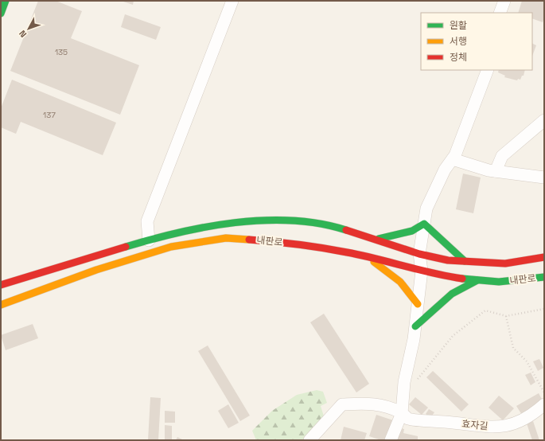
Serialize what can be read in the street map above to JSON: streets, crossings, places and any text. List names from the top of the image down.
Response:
{
  "streets": {
    "street": ["내판로", "효자길"]
  },
  "house_numbers": ["135", "137"],
  "legend": ["원활", "서행", "정체"],
  "north": "bottom left"
}
